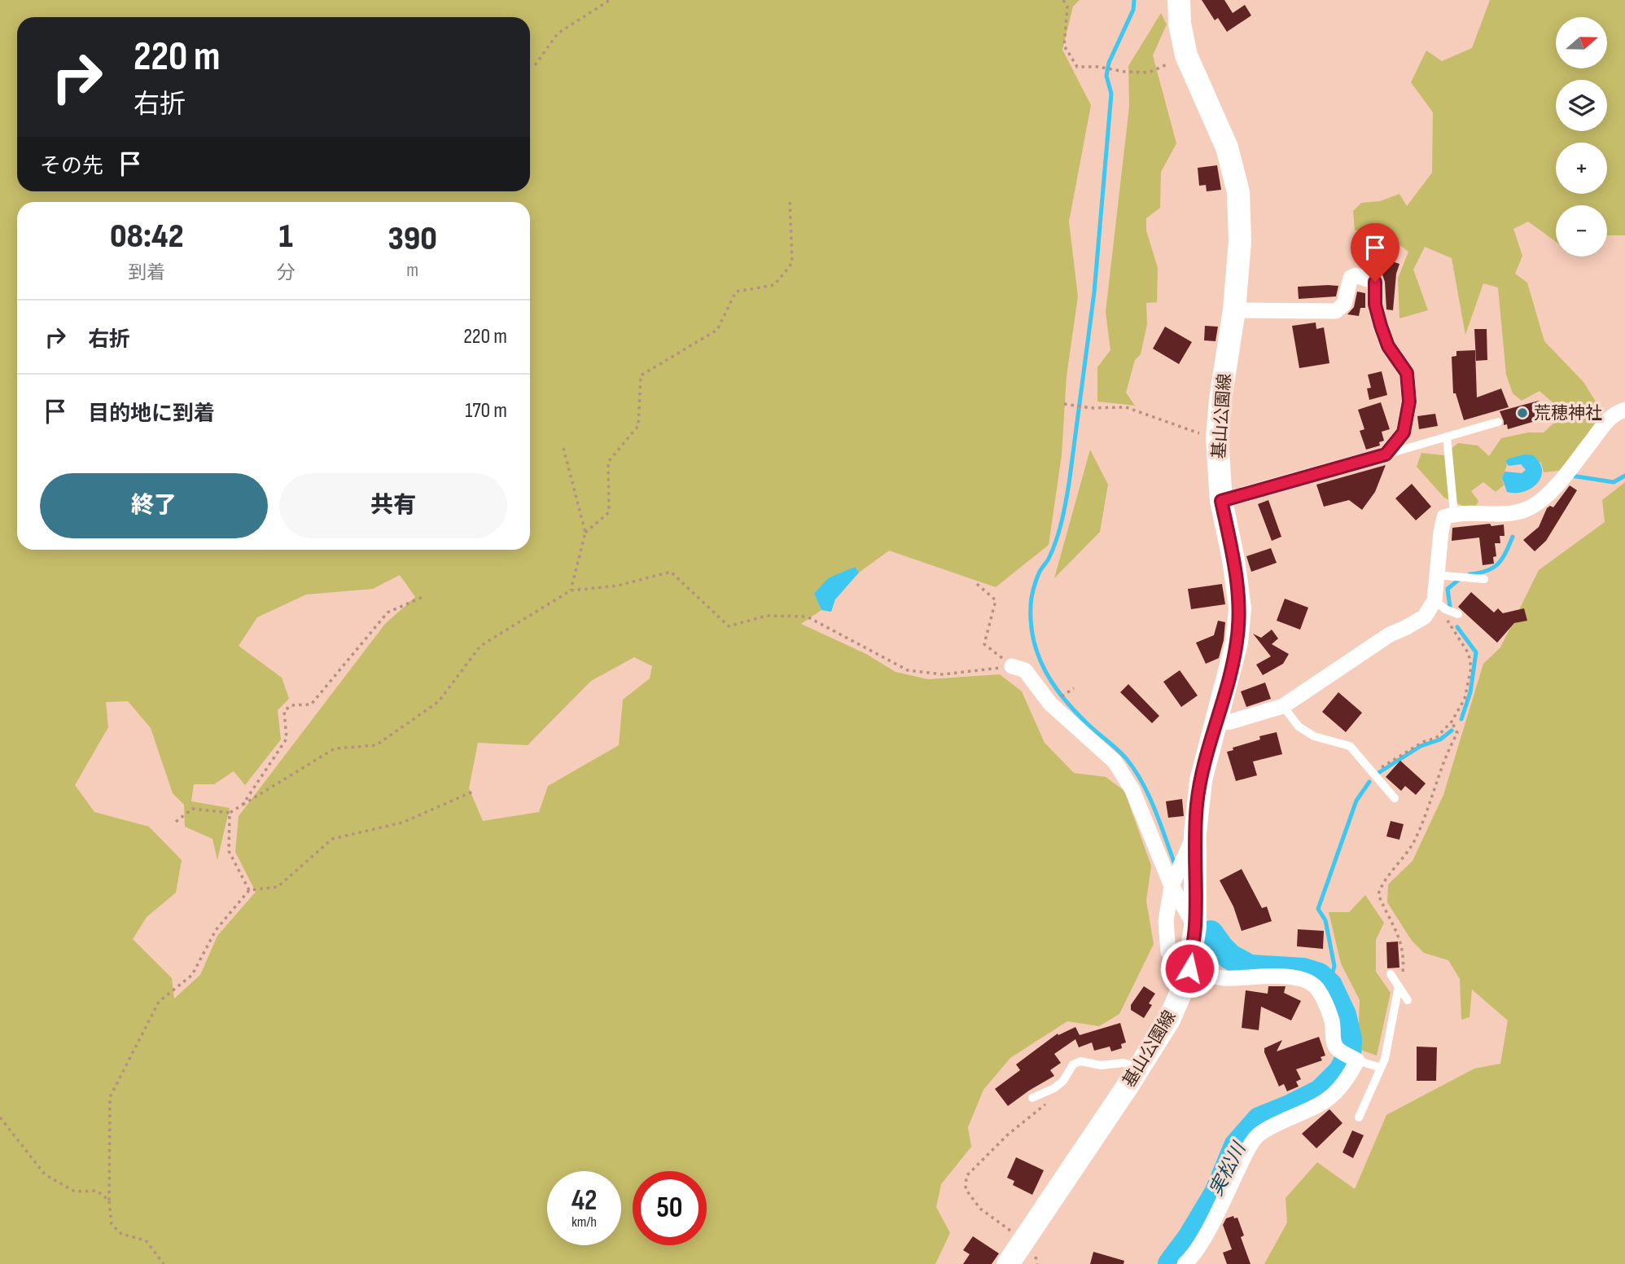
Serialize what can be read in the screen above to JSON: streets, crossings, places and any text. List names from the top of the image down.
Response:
{
  "streets": {
    "main road": ["基山公園線"]
  },
  "water": ["実松川"],
  "places": ["荒穂神社"],
  "north": "right",
  "page": {
    "map_buttons": ["+", "−"],
    "turn": ["220 m", "右折"],
    "then": "その先",
    "eta": [
      "08:42",
      "到着",
      "1",
      "分",
      "390",
      "m"
    ],
    "list": [
      {
        "name": "右折",
        "value": "220 m"
      },
      {
        "name": "目的地に到着",
        "value": "170 m"
      }
    ],
    "buttons": ["終了", "共有"],
    "speed": "42 km/h",
    "limit": "50"
  }
}
